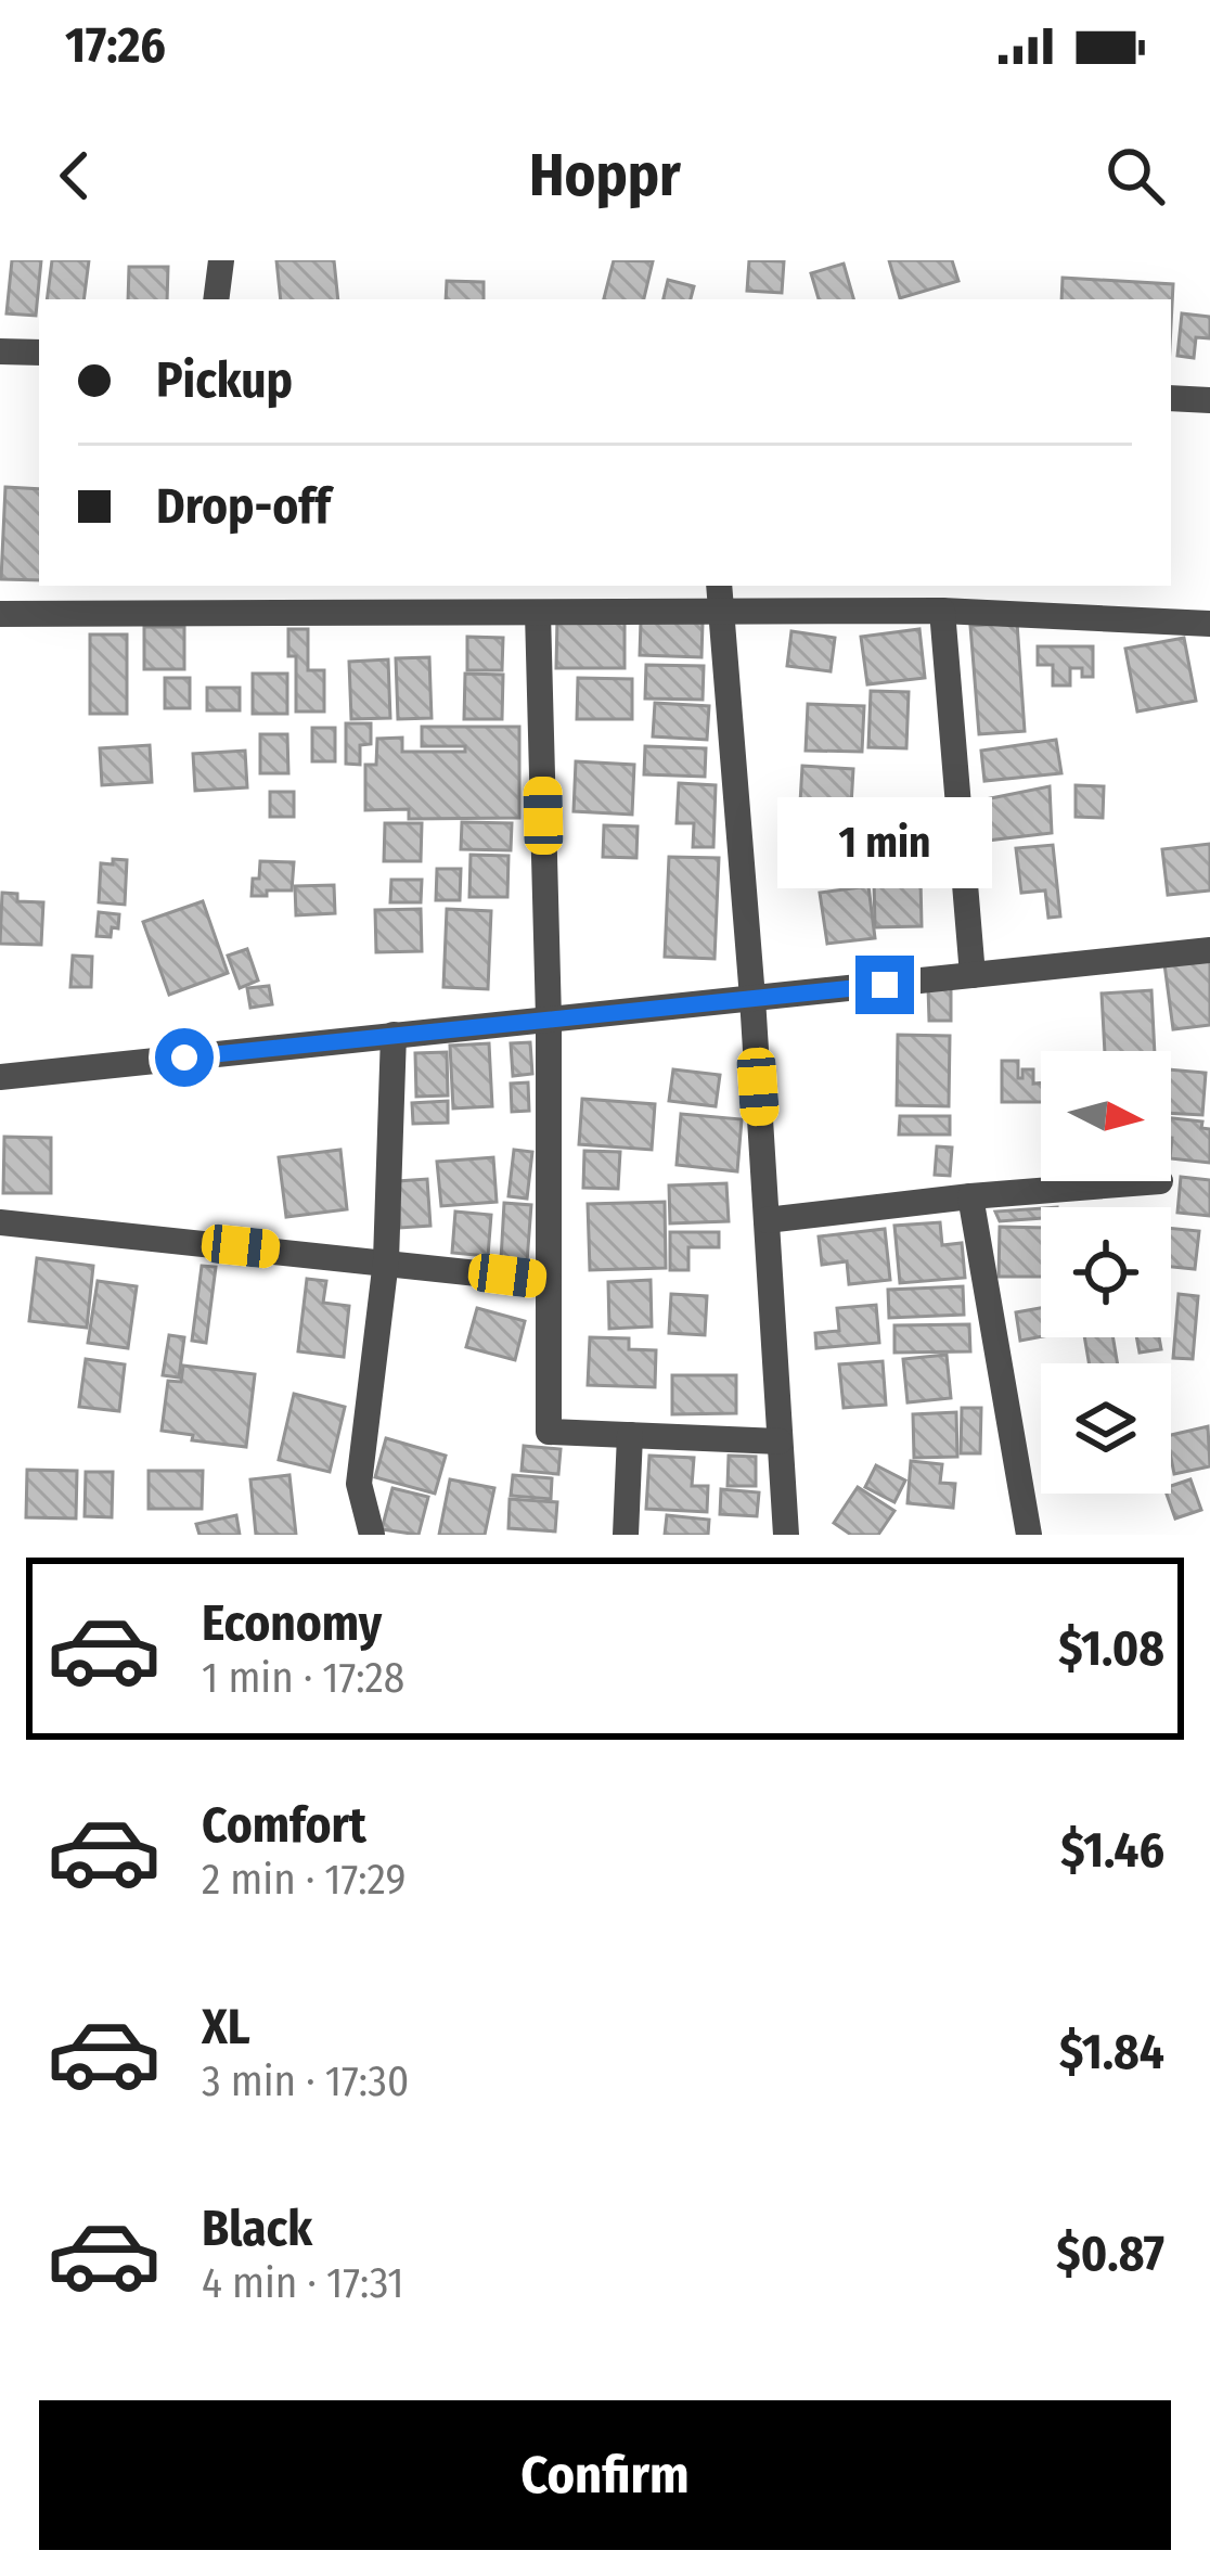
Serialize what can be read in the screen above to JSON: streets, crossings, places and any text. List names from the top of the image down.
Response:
{
  "north": "right",
  "page": {
    "status": "17:26",
    "header": "Hoppr",
    "banner": ["Pickup", "Drop-off"],
    "bubble": "1 min",
    "list": [
      {
        "name": "Economy",
        "note": "1 min · 17:28",
        "value": "$1.08"
      },
      {
        "name": "Comfort",
        "note": "2 min · 17:29",
        "value": "$1.46"
      },
      {
        "name": "XL",
        "note": "3 min · 17:30",
        "value": "$1.84"
      },
      {
        "name": "Black",
        "note": "4 min · 17:31",
        "value": "$0.87"
      }
    ],
    "buttons": "Confirm"
  }
}
